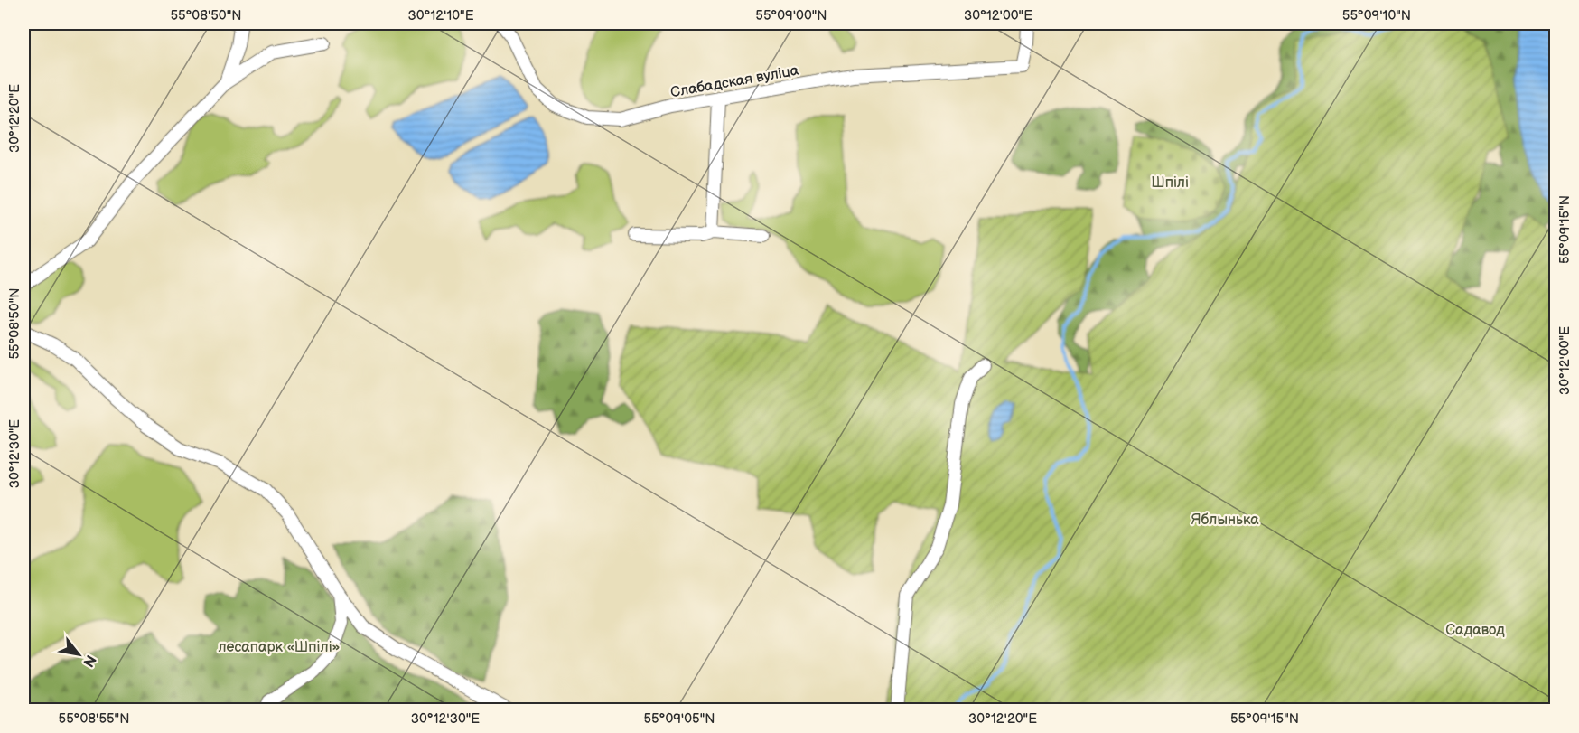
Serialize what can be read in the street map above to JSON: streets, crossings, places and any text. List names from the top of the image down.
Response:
{
  "streets": {
    "street": ["Слабадская вуліца"]
  },
  "parks": [
    "Шпілі",
    "Яблынька",
    "Садавод",
    "лесапарк «Шпілі»"
  ],
  "north": "bottom right",
  "coordinates": [
    "55°08'50\"N",
    "30°12'10\"E",
    "55°09'00\"N",
    "30°12'00\"E",
    "55°09'10\"N",
    "30°12'20\"E",
    "55°09'15\"N",
    "30°12'30\"E",
    "55°08'55\"N",
    "55°09'05\"N"
  ]
}
